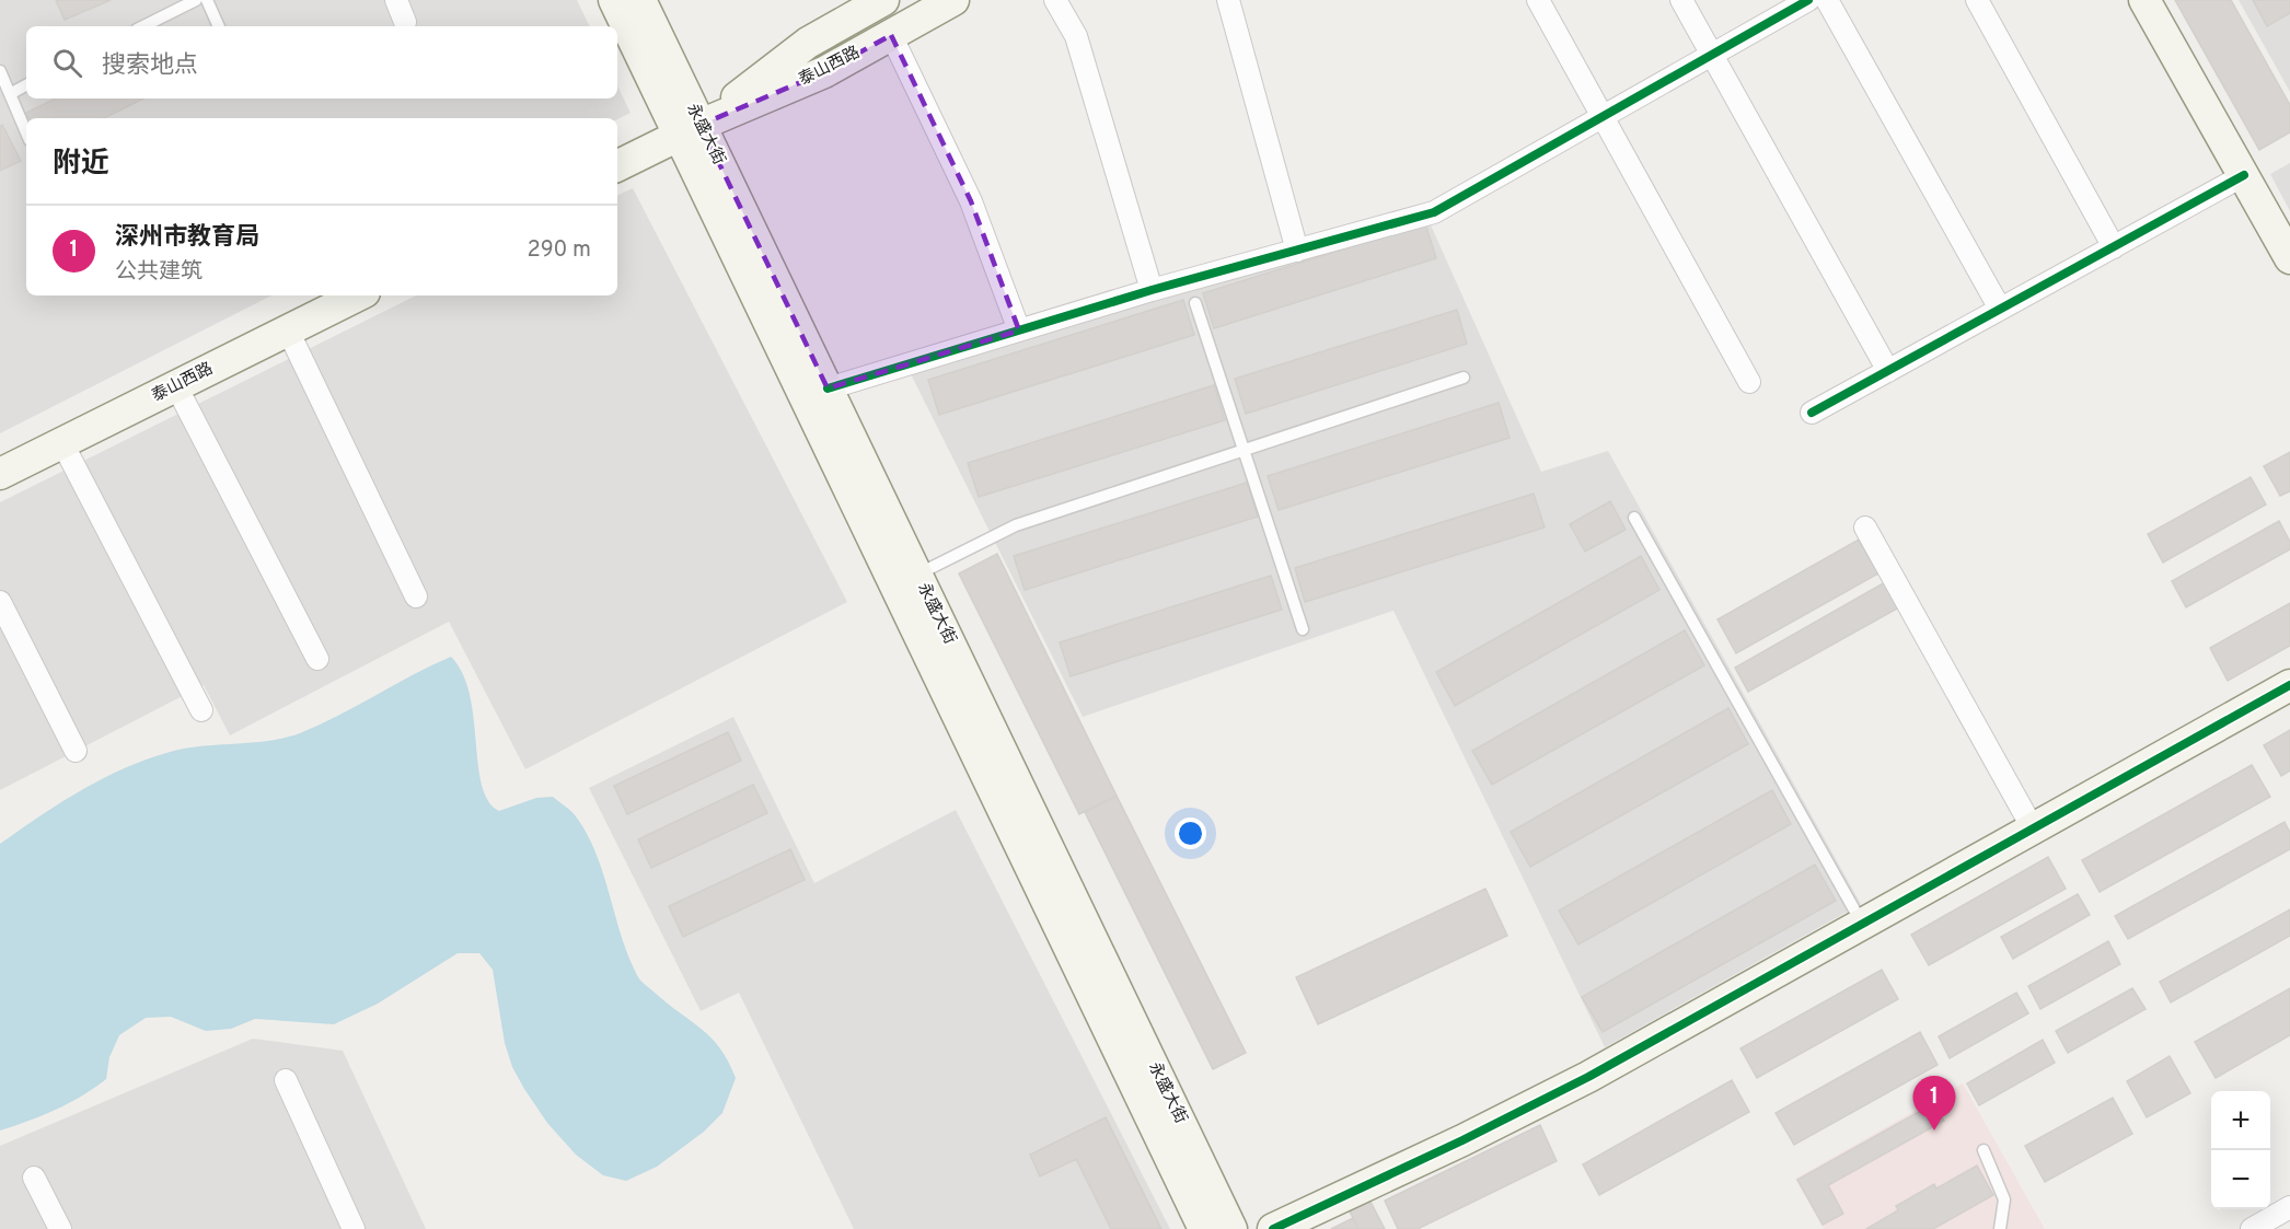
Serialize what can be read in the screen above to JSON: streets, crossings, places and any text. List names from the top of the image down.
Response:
{
  "streets": {
    "main road": ["泰山西路", "永盛大街"]
  },
  "crossings": [
    ["泰山西路", "永盛大街"]
  ],
  "page": {
    "search": "搜索地点",
    "heading": "附近",
    "list": [
      {
        "mark": "1",
        "name": "深州市教育局",
        "note": "公共建筑",
        "value": "290 m"
      }
    ],
    "pins": "1",
    "map_buttons": ["+", "−"]
  }
}
